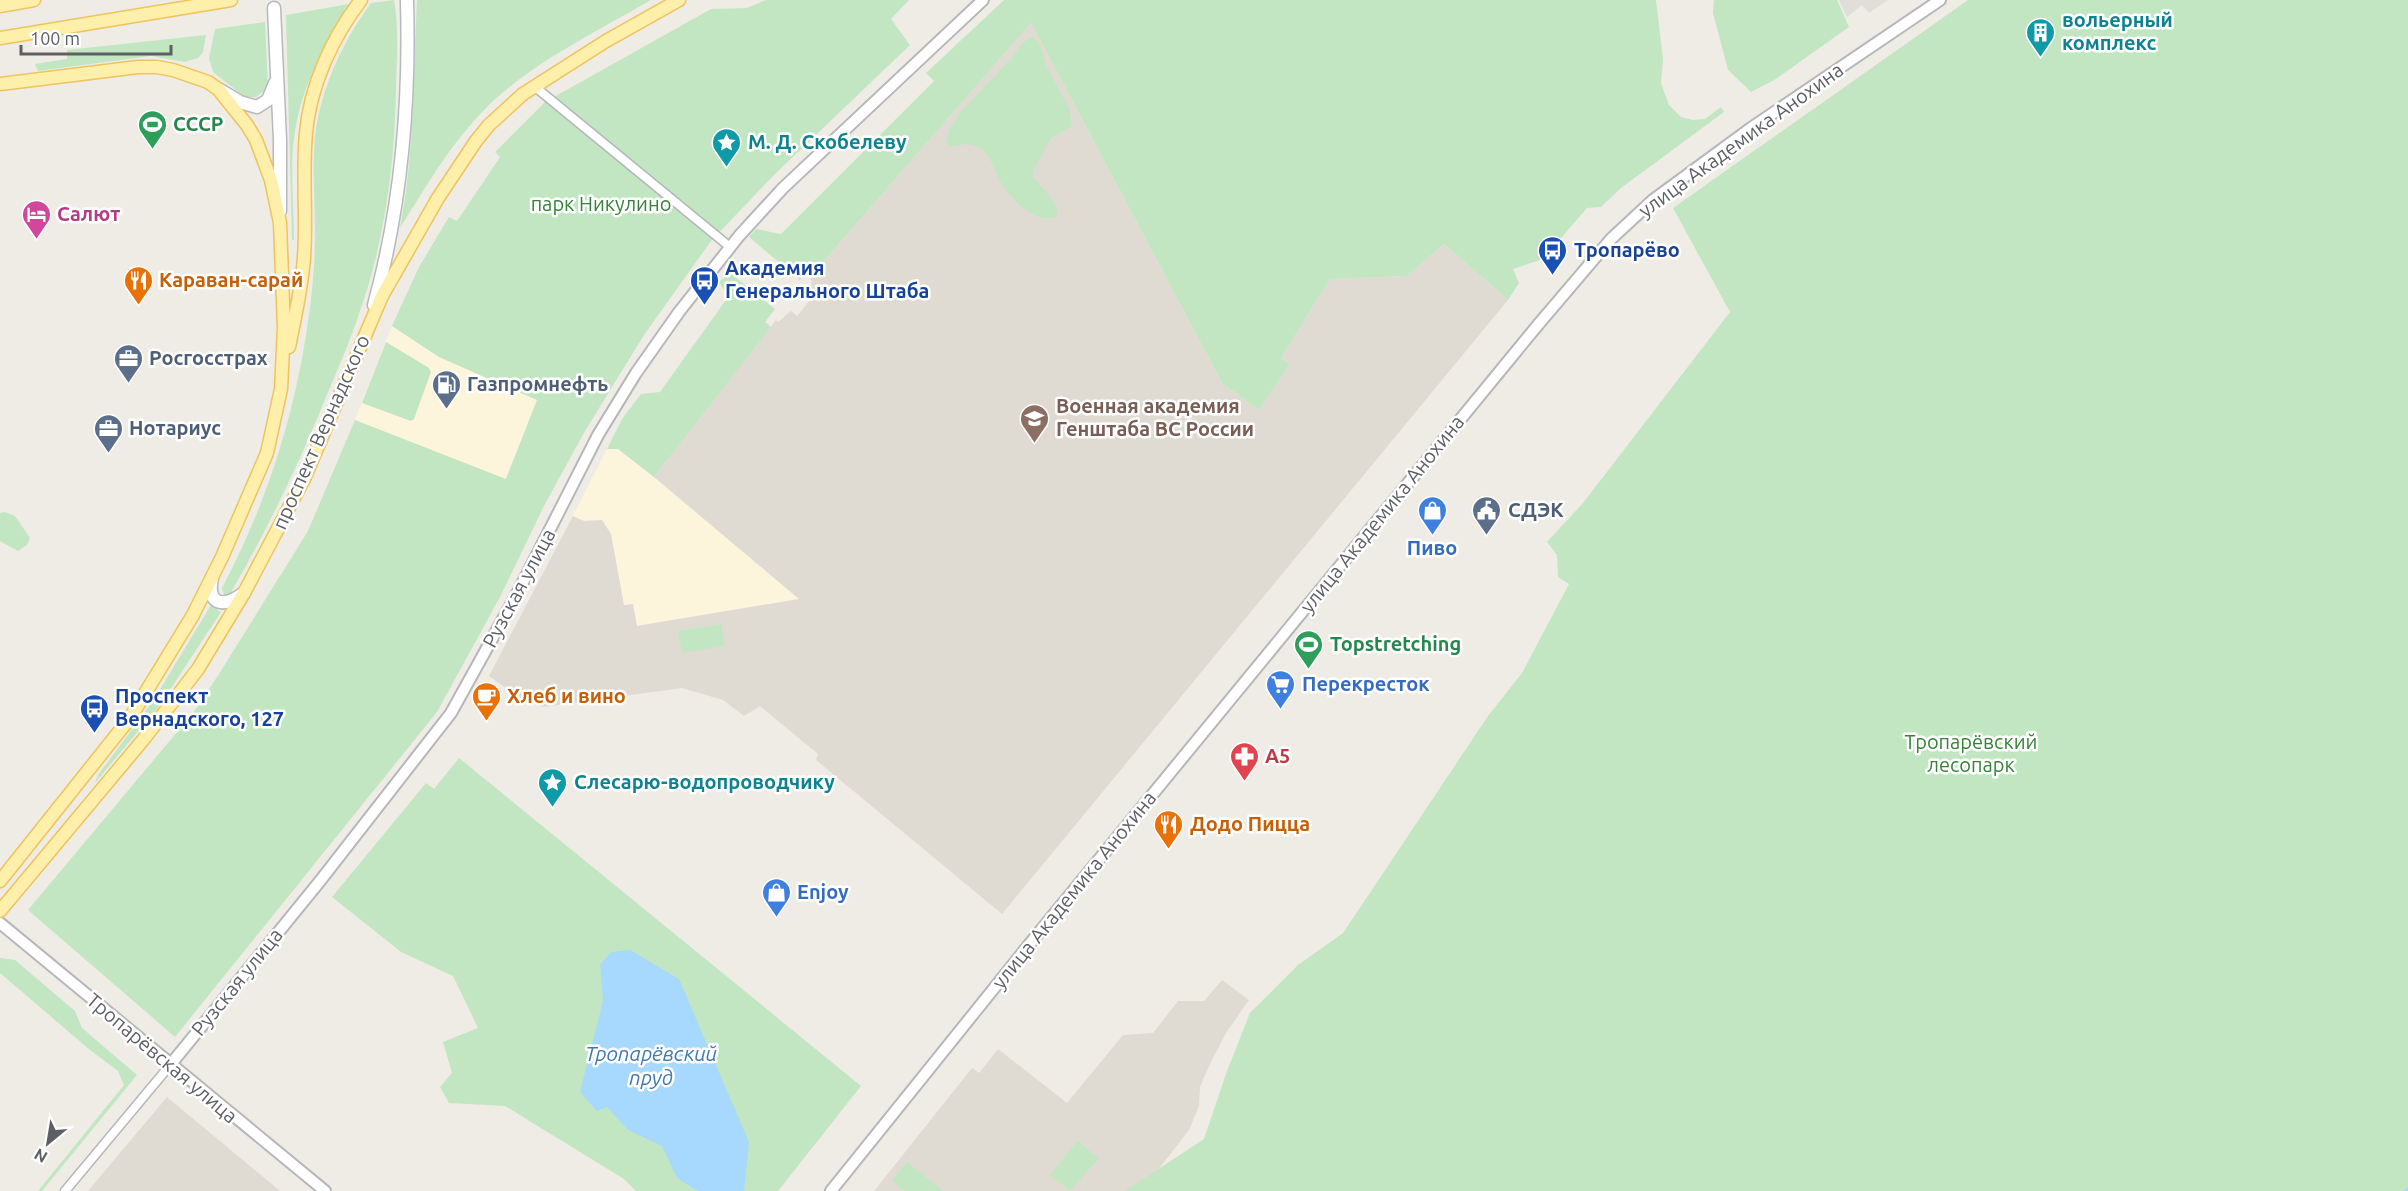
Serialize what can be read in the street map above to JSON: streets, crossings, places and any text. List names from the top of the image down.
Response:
{
  "streets": {
    "main road": ["проспект Вернадского"],
    "street": ["улица Академика Анохина", "Рузская улица", "Тропарёвская улица"]
  },
  "crossings": [
    ["Рузская улица", "Тропарёвская улица"]
  ],
  "water": ["Тропарёвский пруд"],
  "parks": ["парк Никулино", "Тропарёвский лесопарк"],
  "places": {
    "building": ["вольерный комплекс"],
    "sports": ["СССР", "Topstretching"],
    "place": ["М. Д. Скобелеву", "Слесарю-водопроводчику"],
    "hotel": ["Салют"],
    "bus stop": ["Тропарёво", "Академия Генерального Штаба", "Проспект Вернадского, 127"],
    "restaurant": ["Караван-сарай", "Додо Пицца"],
    "office": ["Росгосстрах", "Нотариус"],
    "fuel station": ["Газпромнефть"],
    "school or university": ["Военная академия Генштаба ВС России"],
    "shop": ["Пиво", "Enjoy"],
    "public building": ["СДЭК"],
    "supermarket": ["Перекресток"],
    "cafe": ["Хлеб и вино"],
    "pharmacy": ["А5"]
  },
  "scale_bar": "100 m",
  "north": "bottom left"
}
